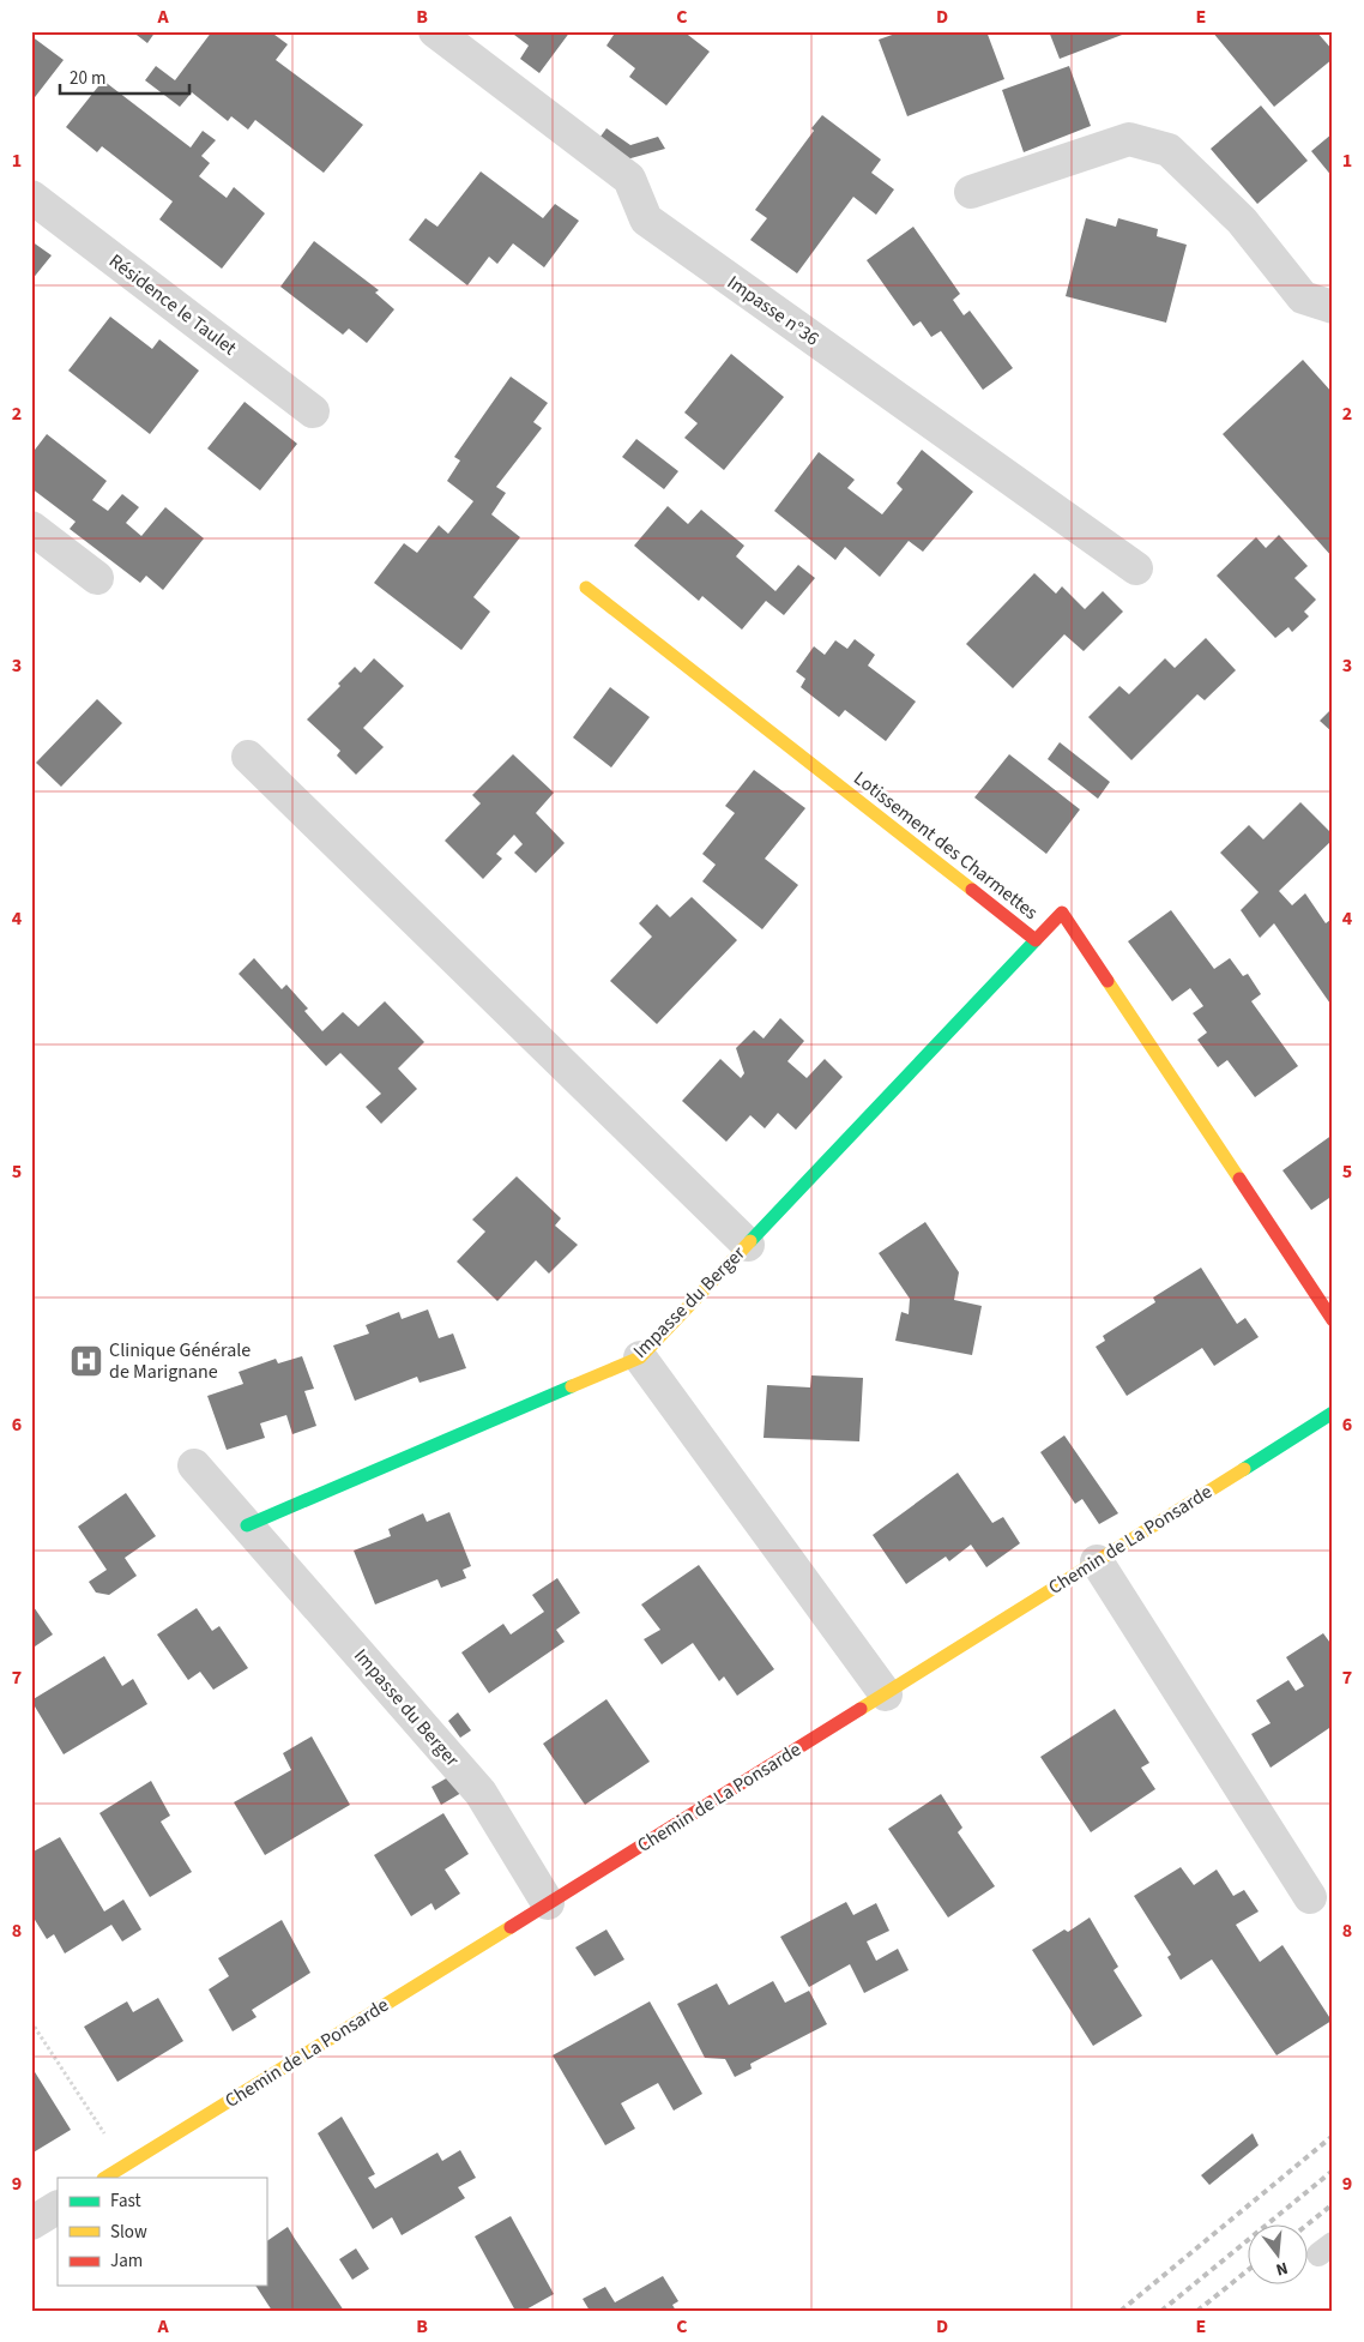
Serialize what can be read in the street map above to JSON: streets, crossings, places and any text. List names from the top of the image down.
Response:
{
  "streets": {
    "street": [
      "Résidence le Taulet",
      "Impasse n°36",
      "Lotissement des Charmettes",
      "Impasse du Berger",
      "Chemin de La Ponsarde"
    ]
  },
  "crossings": [
    ["Lotissement des Charmettes", "Impasse du Berger"],
    ["Impasse du Berger", "Chemin de La Ponsarde"]
  ],
  "places": {
    "hospital": ["Clinique Générale de Marignane"]
  },
  "legend": ["Fast", "Slow", "Jam"],
  "scale_bar": "20 m",
  "north": "bottom",
  "grid": {
    "columns": [
      "A",
      "B",
      "C",
      "D",
      "E"
    ],
    "rows": [
      "1",
      "2",
      "3",
      "4",
      "5",
      "6",
      "7",
      "8",
      "9"
    ]
  }
}
